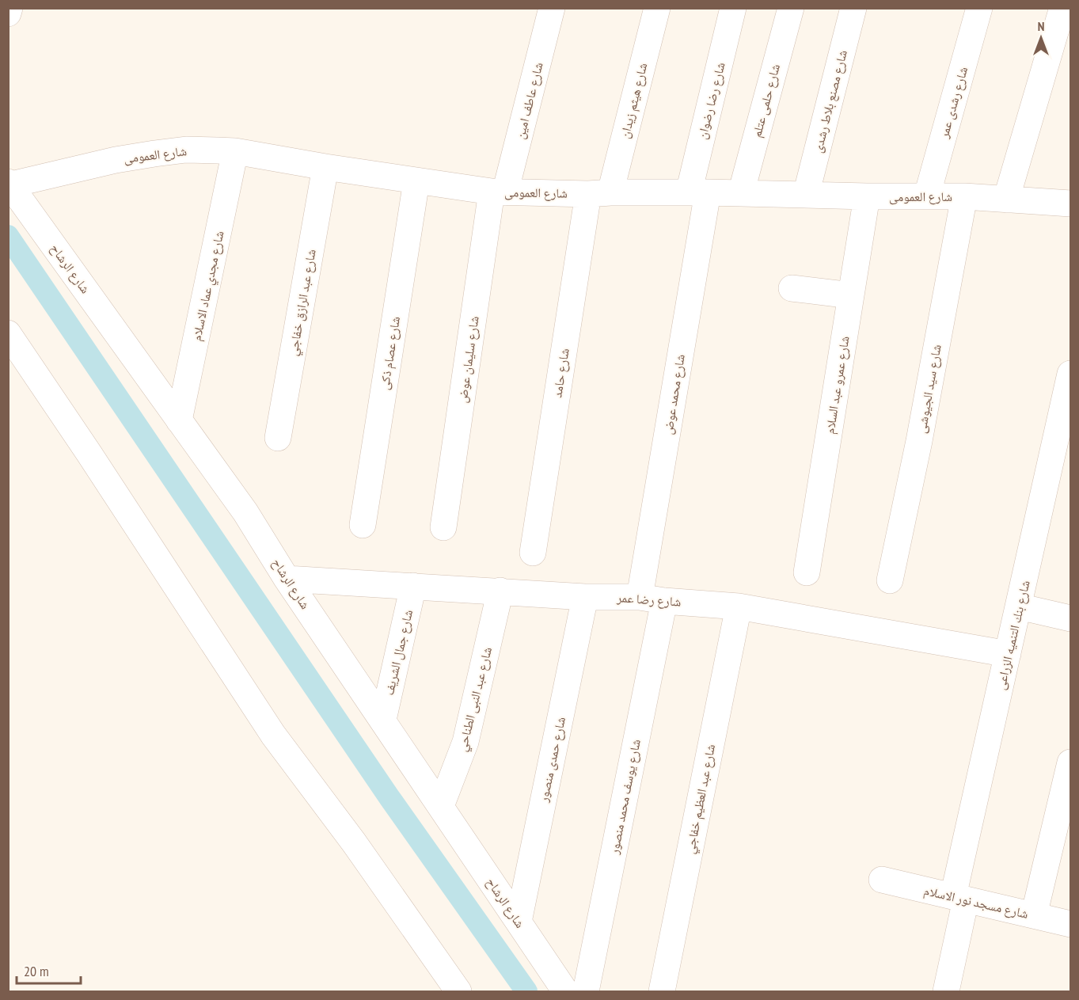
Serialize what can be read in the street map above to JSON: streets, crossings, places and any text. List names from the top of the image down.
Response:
{
  "streets": {
    "street": [
      "شارع عاطف امين",
      "شارع هيثم زيدان",
      "شارع رضا رضوان",
      "شارع حلمى عتلم",
      "شارع مصنع بلاط رشدى",
      "شارع رشدى عمر",
      "شارع العمومى",
      "شارع الرشاح",
      "شارع مجدي عماد الاسلام",
      "شارع عبد الرازق خفاجي",
      "شارع عصام ذكى",
      "شارع سليمان عوض",
      "شارع حامد",
      "شارع عمرو عبد السلام",
      "شارع سيد الجيوشى",
      "شارع محمد عوض",
      "شارع رضا عمر",
      "شارع بنك التنميه الزراعى",
      "شارع جمال الشريف",
      "شارع عبد النبى الطناحي",
      "شارع حمدى منصور",
      "شارع يوسف محمد منصور",
      "شارع عبد العظيم خفاجي",
      "شارع مسجد نور الاسلام"
    ]
  },
  "crossings": [
    ["شارع عاطف امين", "شارع العمومى"],
    ["شارع عاطف امين", "شارع سليمان عوض"],
    ["شارع هيثم زيدان", "شارع العمومى"],
    ["شارع هيثم زيدان", "شارع حامد"],
    ["شارع رضا رضوان", "شارع العمومى"],
    ["شارع رضا رضوان", "شارع محمد عوض"],
    ["شارع حلمى عتلم", "شارع العمومى"],
    ["شارع مصنع بلاط رشدى", "شارع العمومى"],
    ["شارع رشدى عمر", "شارع العمومى"],
    ["شارع العمومى", "شارع الرشاح"],
    ["شارع العمومى", "شارع مجدي عماد الاسلام"],
    ["شارع العمومى", "شارع عبد الرازق خفاجي"],
    ["شارع العمومى", "شارع عصام ذكى"],
    ["شارع العمومى", "شارع سليمان عوض"],
    ["شارع العمومى", "شارع حامد"],
    ["شارع العمومى", "شارع عمرو عبد السلام"],
    ["شارع العمومى", "شارع سيد الجيوشى"],
    ["شارع العمومى", "شارع محمد عوض"],
    ["شارع الرشاح", "شارع مجدي عماد الاسلام"],
    ["شارع الرشاح", "شارع رضا عمر"],
    ["شارع الرشاح", "شارع جمال الشريف"],
    ["شارع الرشاح", "شارع عبد النبى الطناحي"],
    ["شارع الرشاح", "شارع حمدى منصور"],
    ["شارع محمد عوض", "شارع رضا عمر"],
    ["شارع محمد عوض", "شارع يوسف محمد منصور"],
    ["شارع رضا عمر", "شارع بنك التنميه الزراعى"],
    ["شارع رضا عمر", "شارع جمال الشريف"],
    ["شارع رضا عمر", "شارع عبد النبى الطناحي"],
    ["شارع رضا عمر", "شارع حمدى منصور"],
    ["شارع رضا عمر", "شارع يوسف محمد منصور"],
    ["شارع رضا عمر", "شارع عبد العظيم خفاجي"],
    ["شارع بنك التنميه الزراعى", "شارع مسجد نور الاسلام"]
  ],
  "scale_bar": "20 m",
  "north": "top"
}
